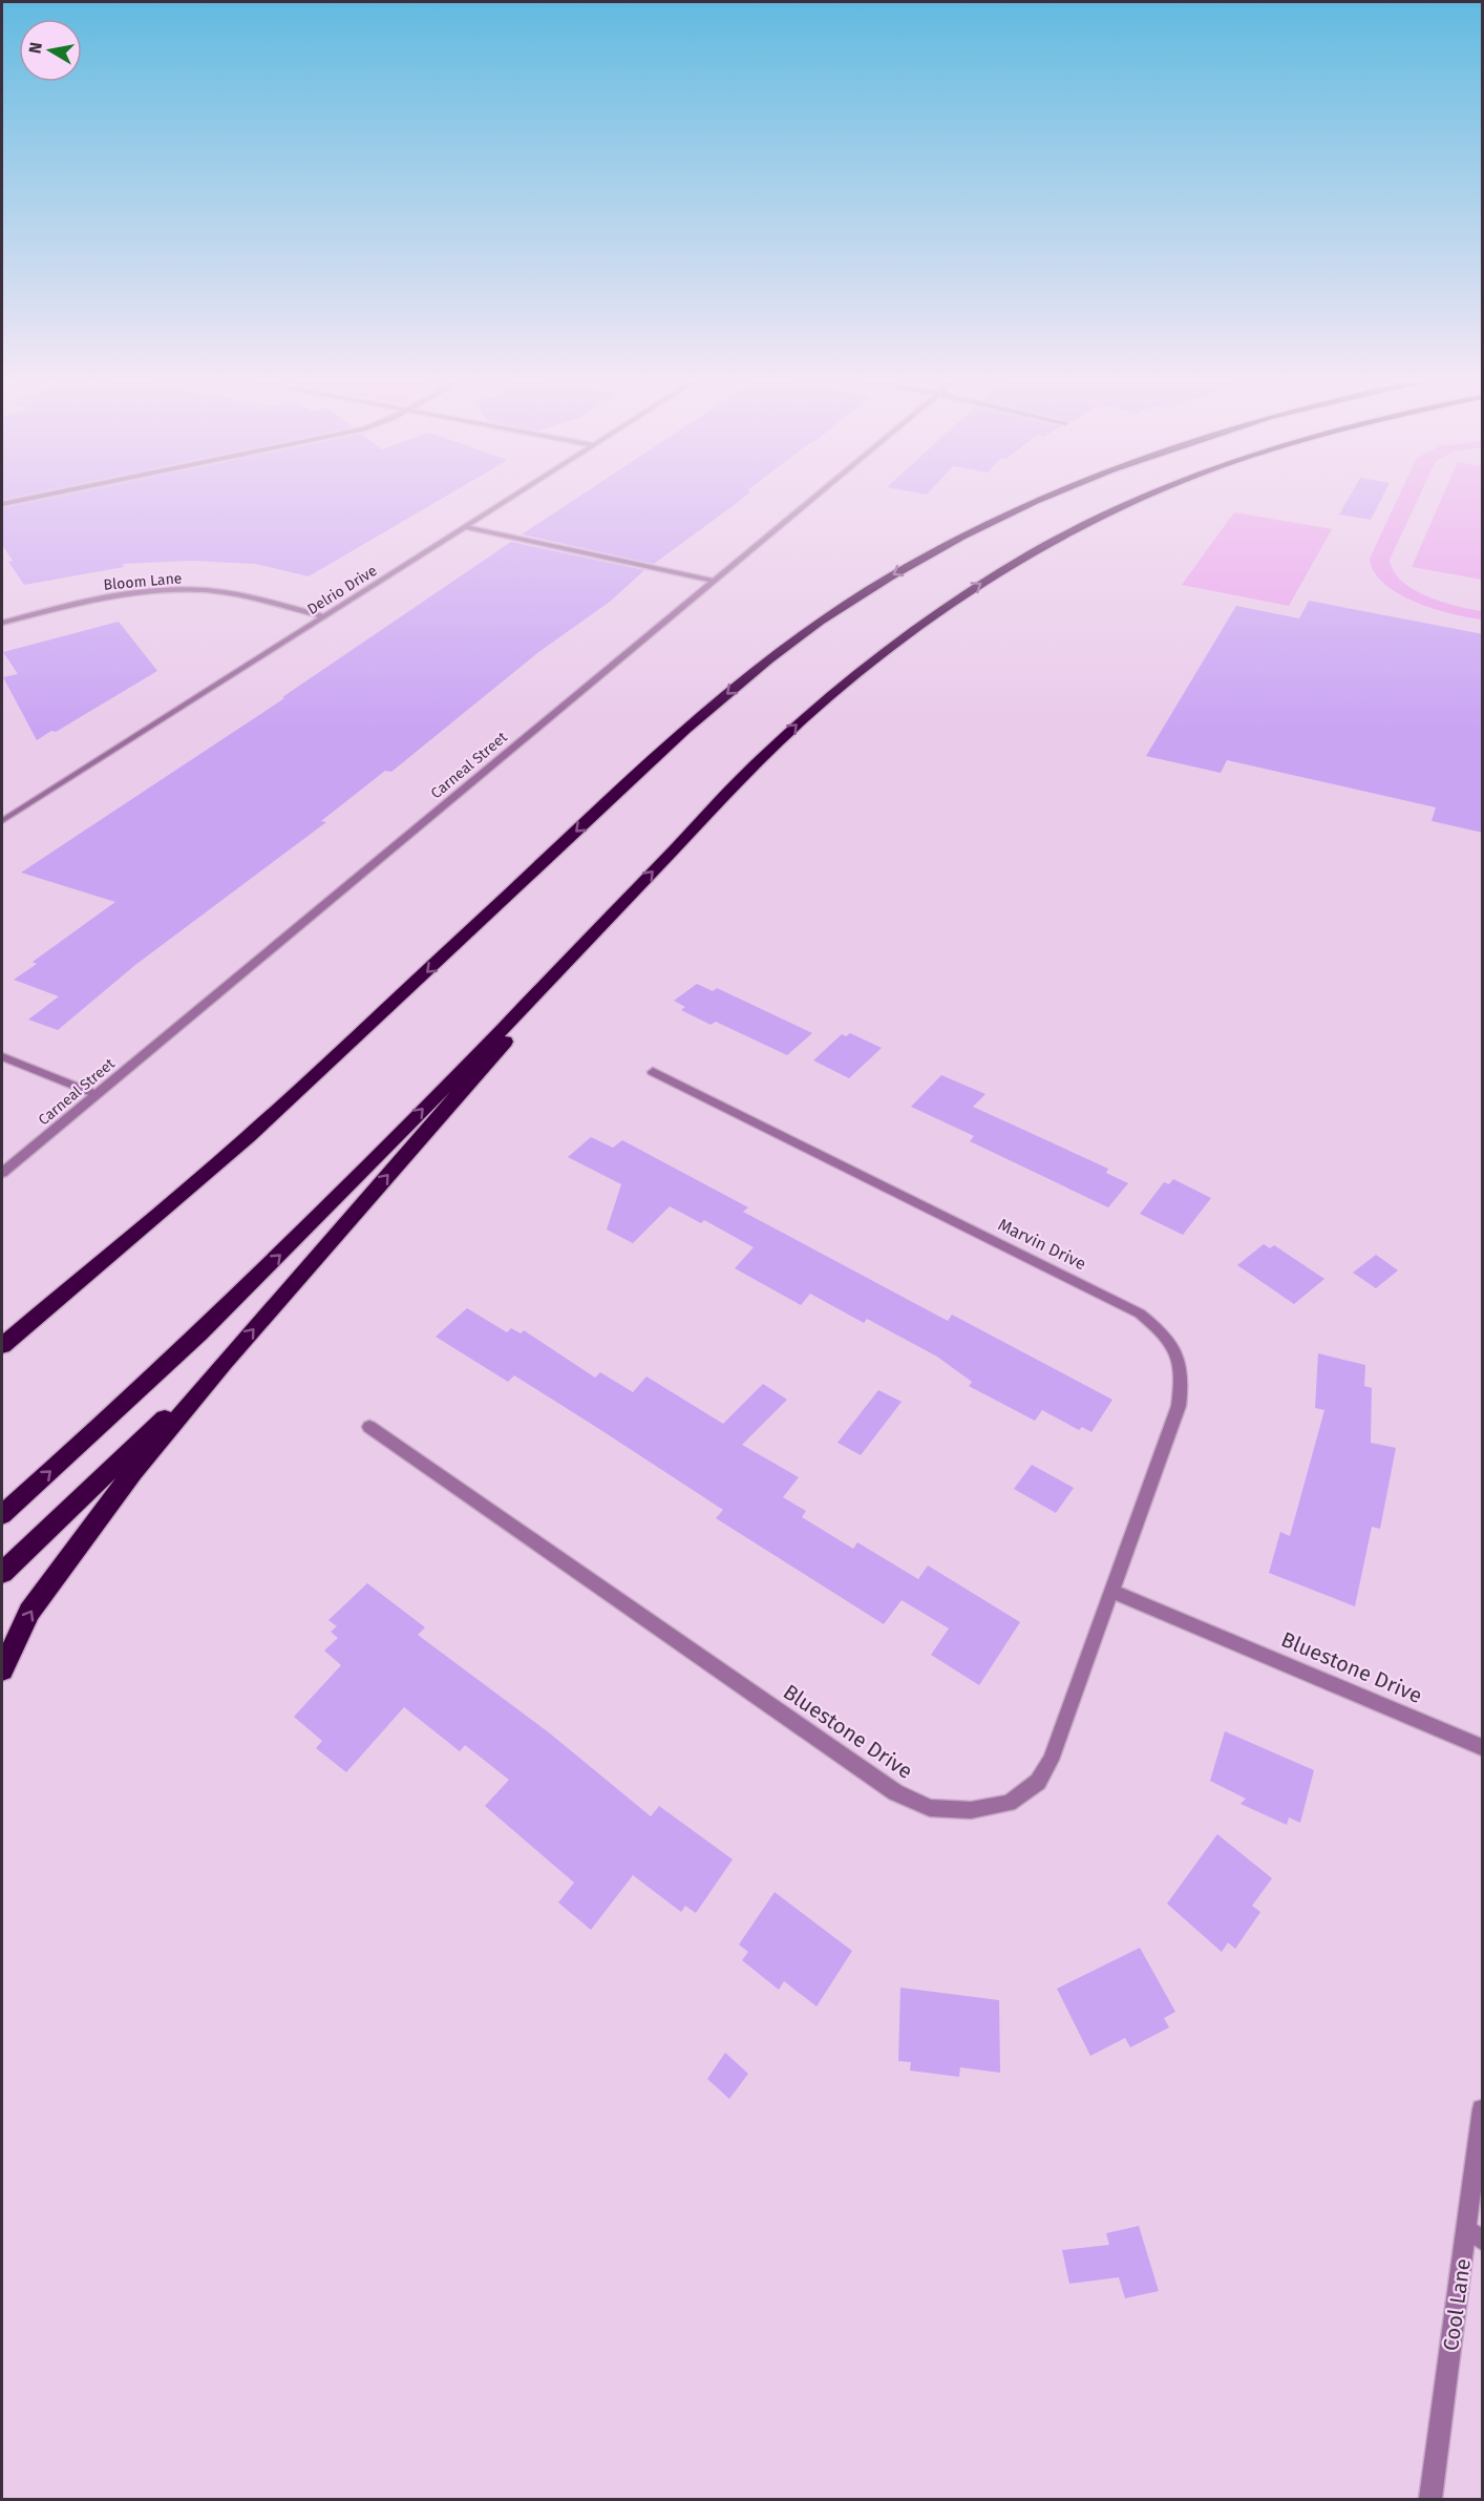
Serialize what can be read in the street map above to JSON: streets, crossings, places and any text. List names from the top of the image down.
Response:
{
  "streets": {
    "street": [
      "Bloom Lane",
      "Delrio Drive",
      "Carneal Street",
      "Marvin Drive",
      "Bluestone Drive",
      "Cool Lane"
    ]
  },
  "crossings": [
    ["Bloom Lane", "Delrio Drive"],
    ["Marvin Drive", "Bluestone Drive"]
  ],
  "north": "left"
}
